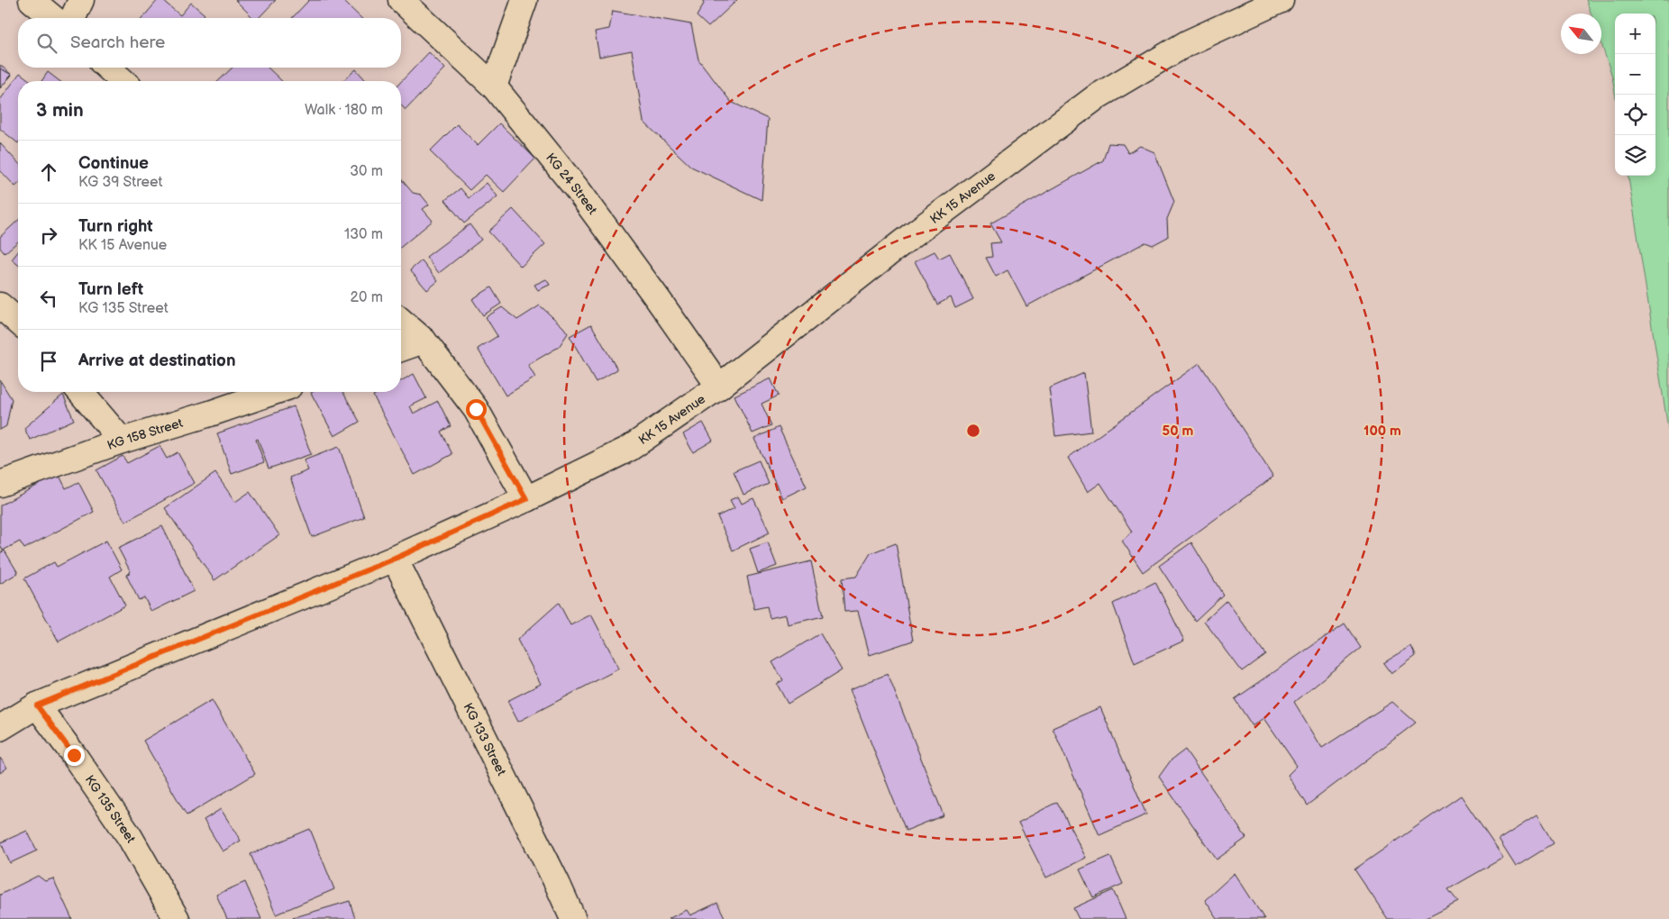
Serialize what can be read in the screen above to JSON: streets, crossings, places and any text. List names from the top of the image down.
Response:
{
  "streets": {
    "street": [
      "KG 24 Street",
      "KK 15 Avenue",
      "KG 158 Street",
      "KG 133 Street",
      "KG 135 Street"
    ]
  },
  "crossings": [
    ["KG 24 Street", "KK 15 Avenue"],
    ["KK 15 Avenue", "KG 133 Street"],
    ["KK 15 Avenue", "KG 135 Street"]
  ],
  "north": "top left",
  "page": {
    "map_buttons": ["+", "−"],
    "search": "Search here",
    "heading": ["3 min", "Walk · 180 m"],
    "list": [
      ["Continue", "KG 39 Street", "30 m"],
      ["Turn right", "KK 15 Avenue", "130 m"],
      ["Turn left", "KG 135 Street", "20 m"],
      "Arrive at destination"
    ]
  },
  "rings": ["50 m", "100 m"]
}
